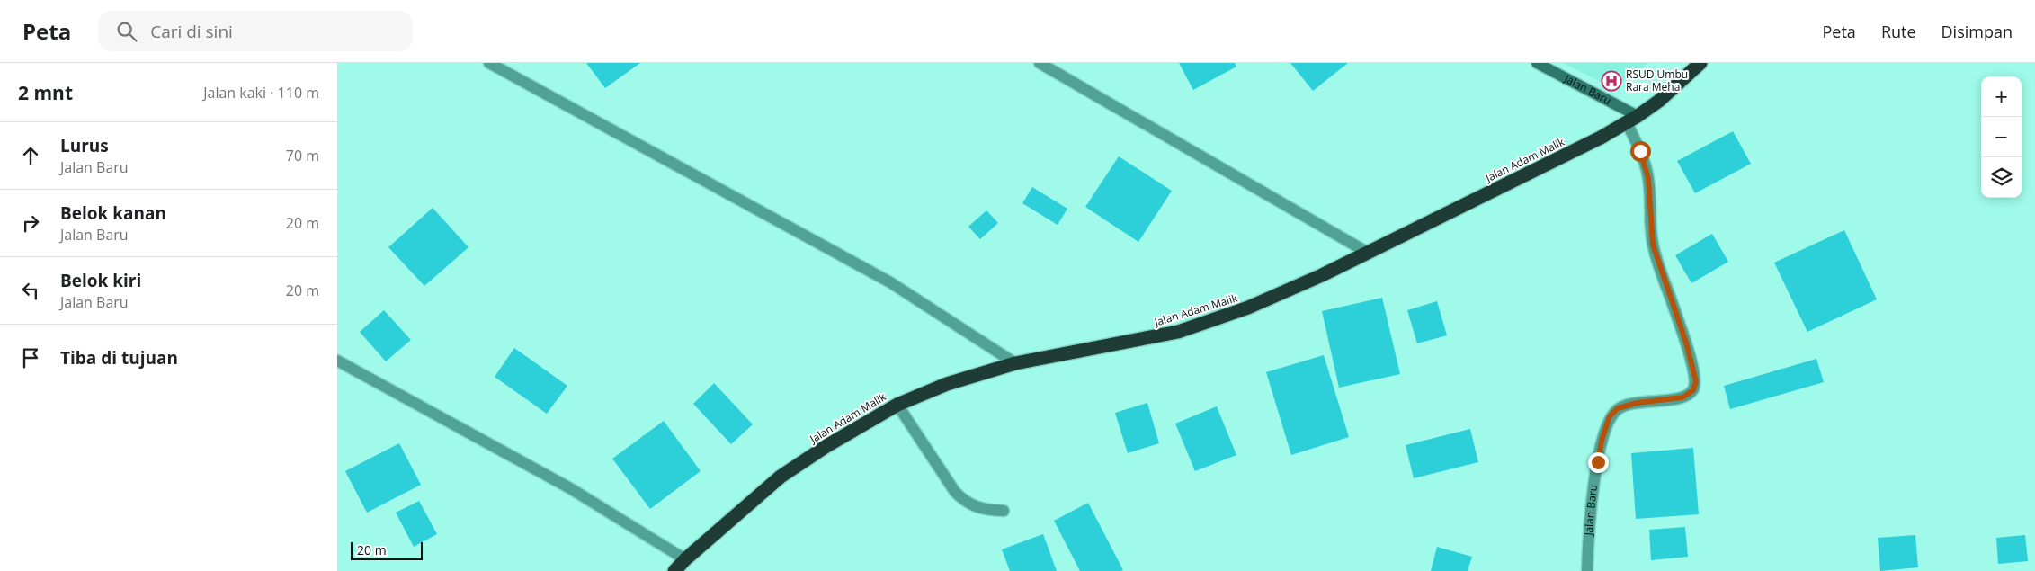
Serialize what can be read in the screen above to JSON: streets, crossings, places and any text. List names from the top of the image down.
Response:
{
  "streets": {
    "highway": ["Jalan Adam Malik"],
    "street": ["Jalan Baru"]
  },
  "crossings": [
    ["Jalan Baru", "Jalan Adam Malik"]
  ],
  "places": {
    "hospital": ["RSUD Umbu Rara Meha"]
  },
  "scale_bar": "20 m",
  "page": {
    "header": "Peta",
    "search": "Cari di sini",
    "nav": ["Peta", "Rute", "Disimpan"],
    "heading": ["2 mnt", "Jalan kaki · 110 m"],
    "map_buttons": ["+", "−"],
    "list": [
      ["Lurus", "Jalan Baru", "70 m"],
      ["Belok kanan", "Jalan Baru", "20 m"],
      ["Belok kiri", "Jalan Baru", "20 m"],
      "Tiba di tujuan"
    ],
    "scale": "20 m"
  }
}
